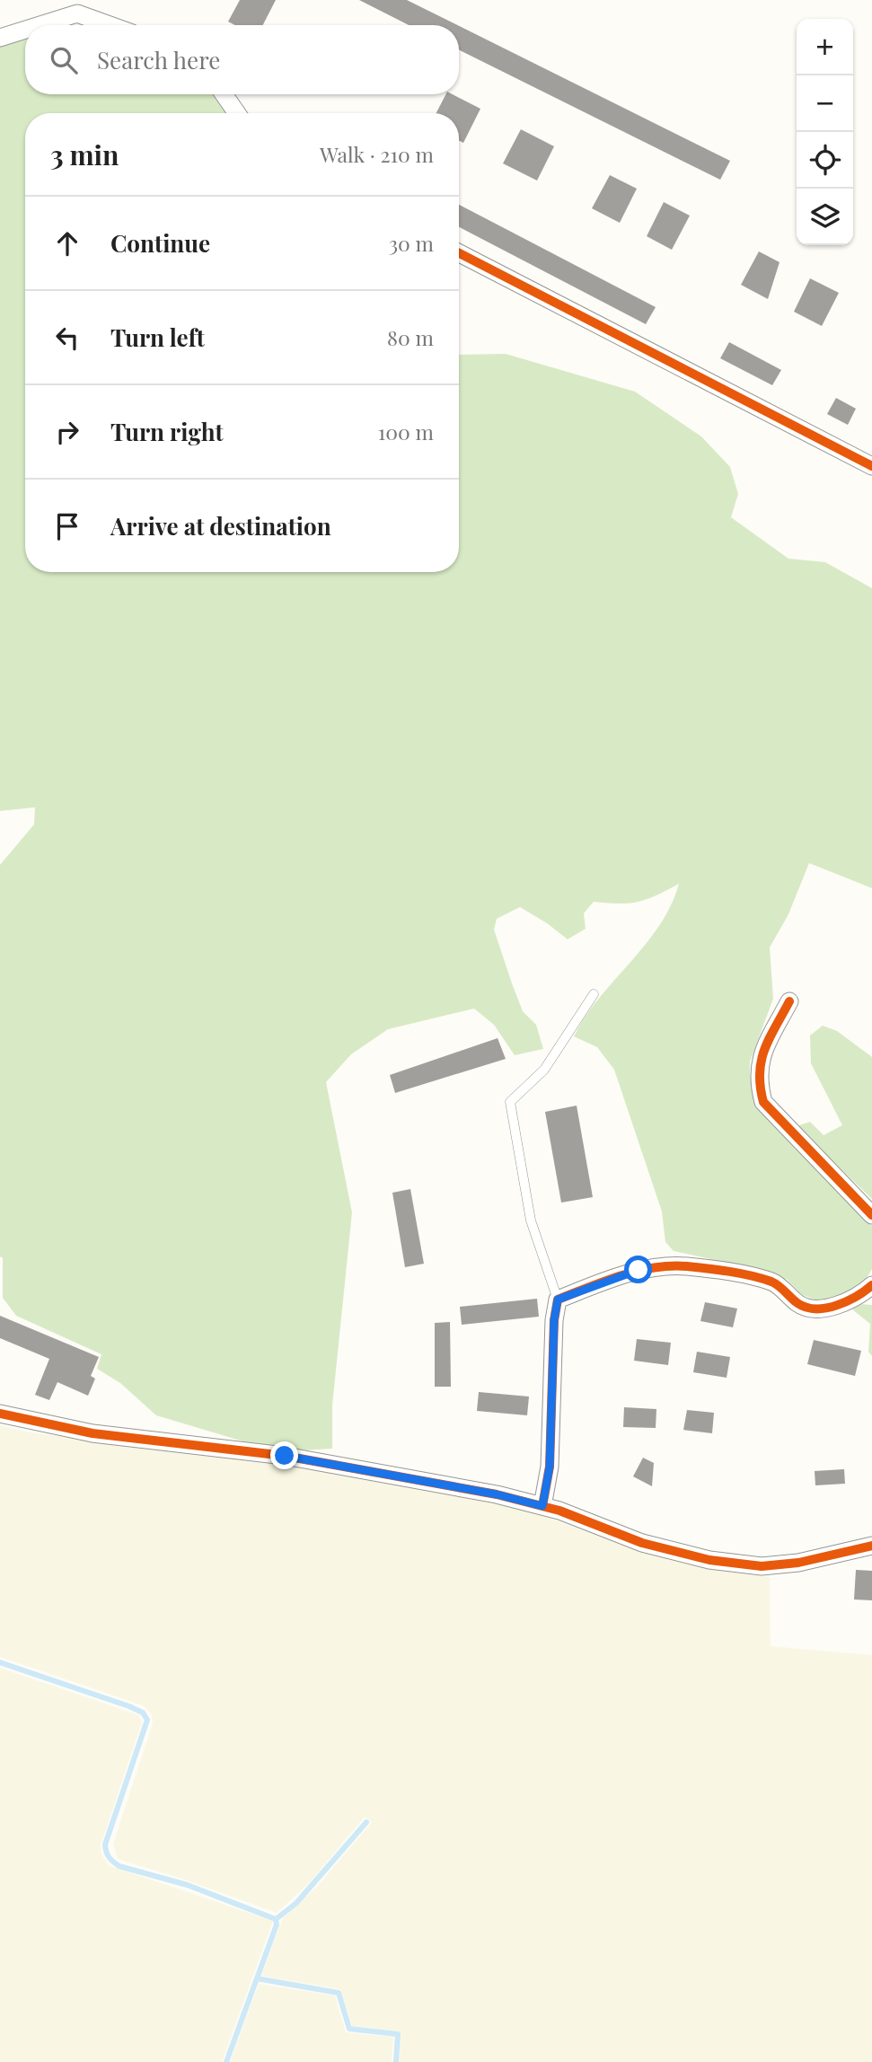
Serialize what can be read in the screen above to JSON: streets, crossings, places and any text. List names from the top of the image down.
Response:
{
  "page": {
    "map_buttons": ["+", "−"],
    "search": "Search here",
    "heading": ["3 min", "Walk · 210 m"],
    "list": [
      ["Continue", "30 m"],
      ["Turn left", "80 m"],
      ["Turn right", "100 m"],
      "Arrive at destination"
    ]
  }
}
